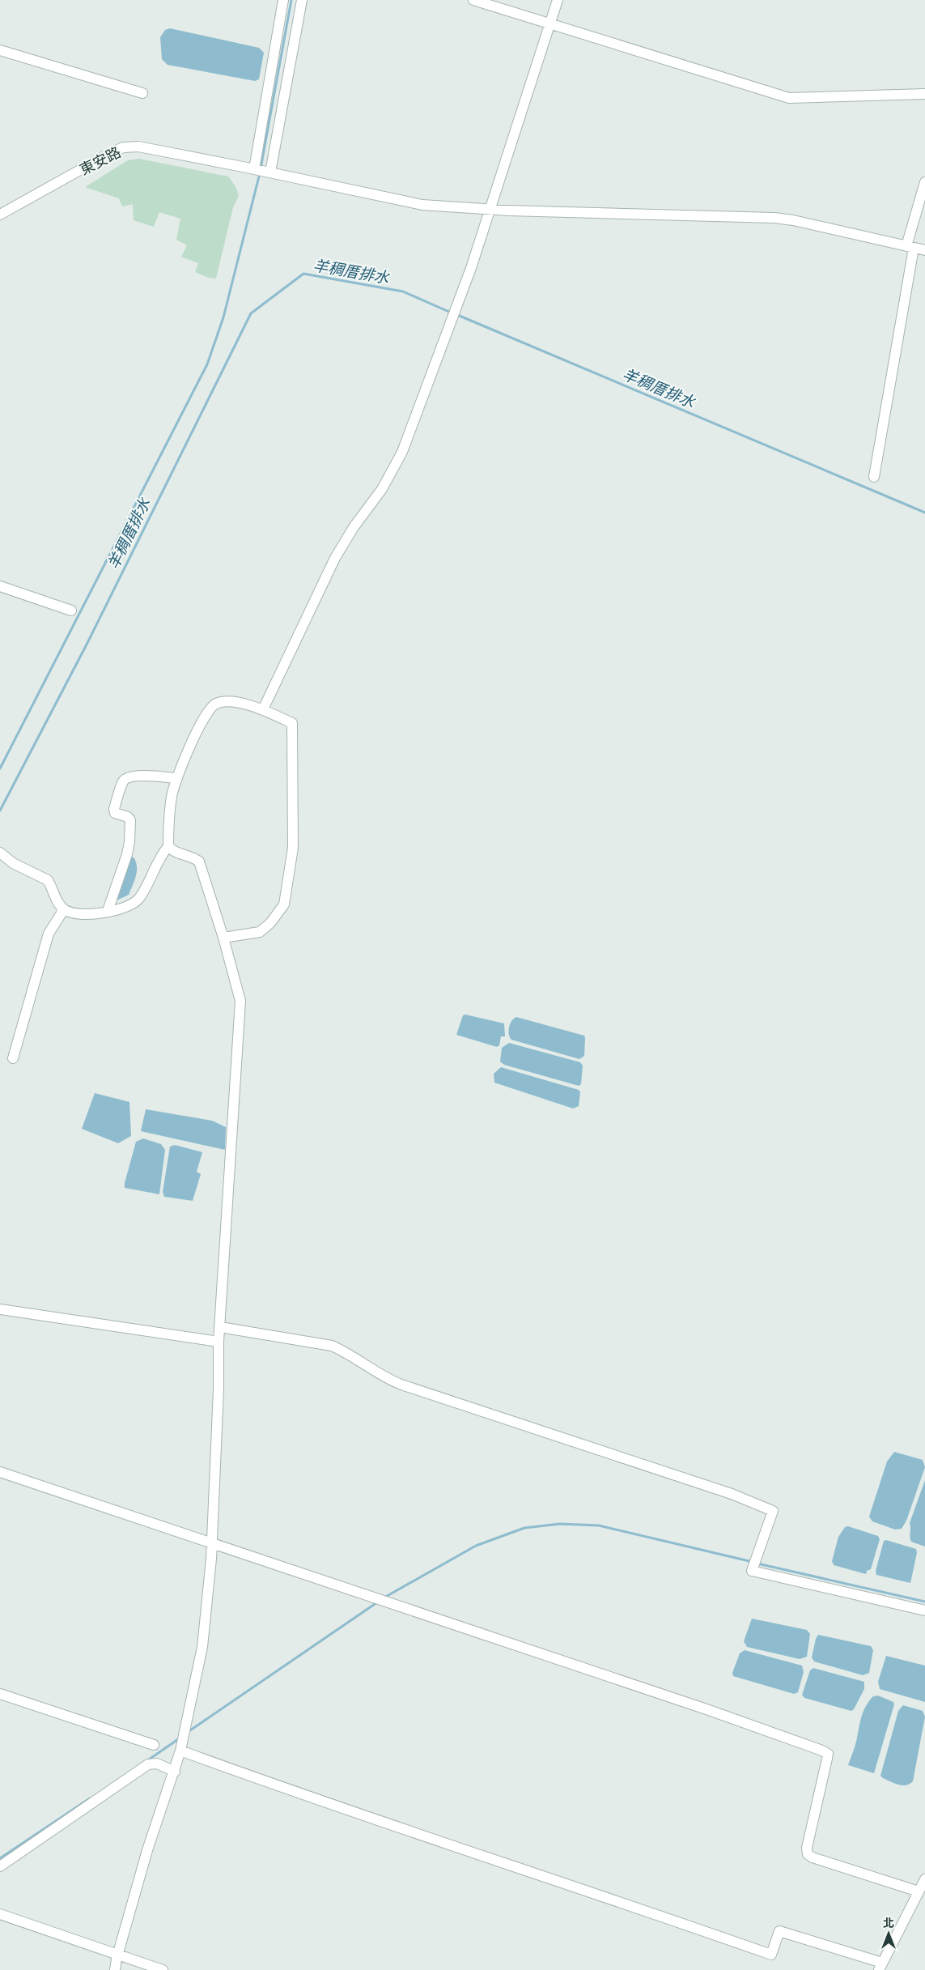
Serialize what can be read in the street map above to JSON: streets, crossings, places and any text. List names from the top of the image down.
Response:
{
  "streets": {
    "street": ["東安路"]
  },
  "water": ["羊稠厝排水"],
  "north": "top"
}
